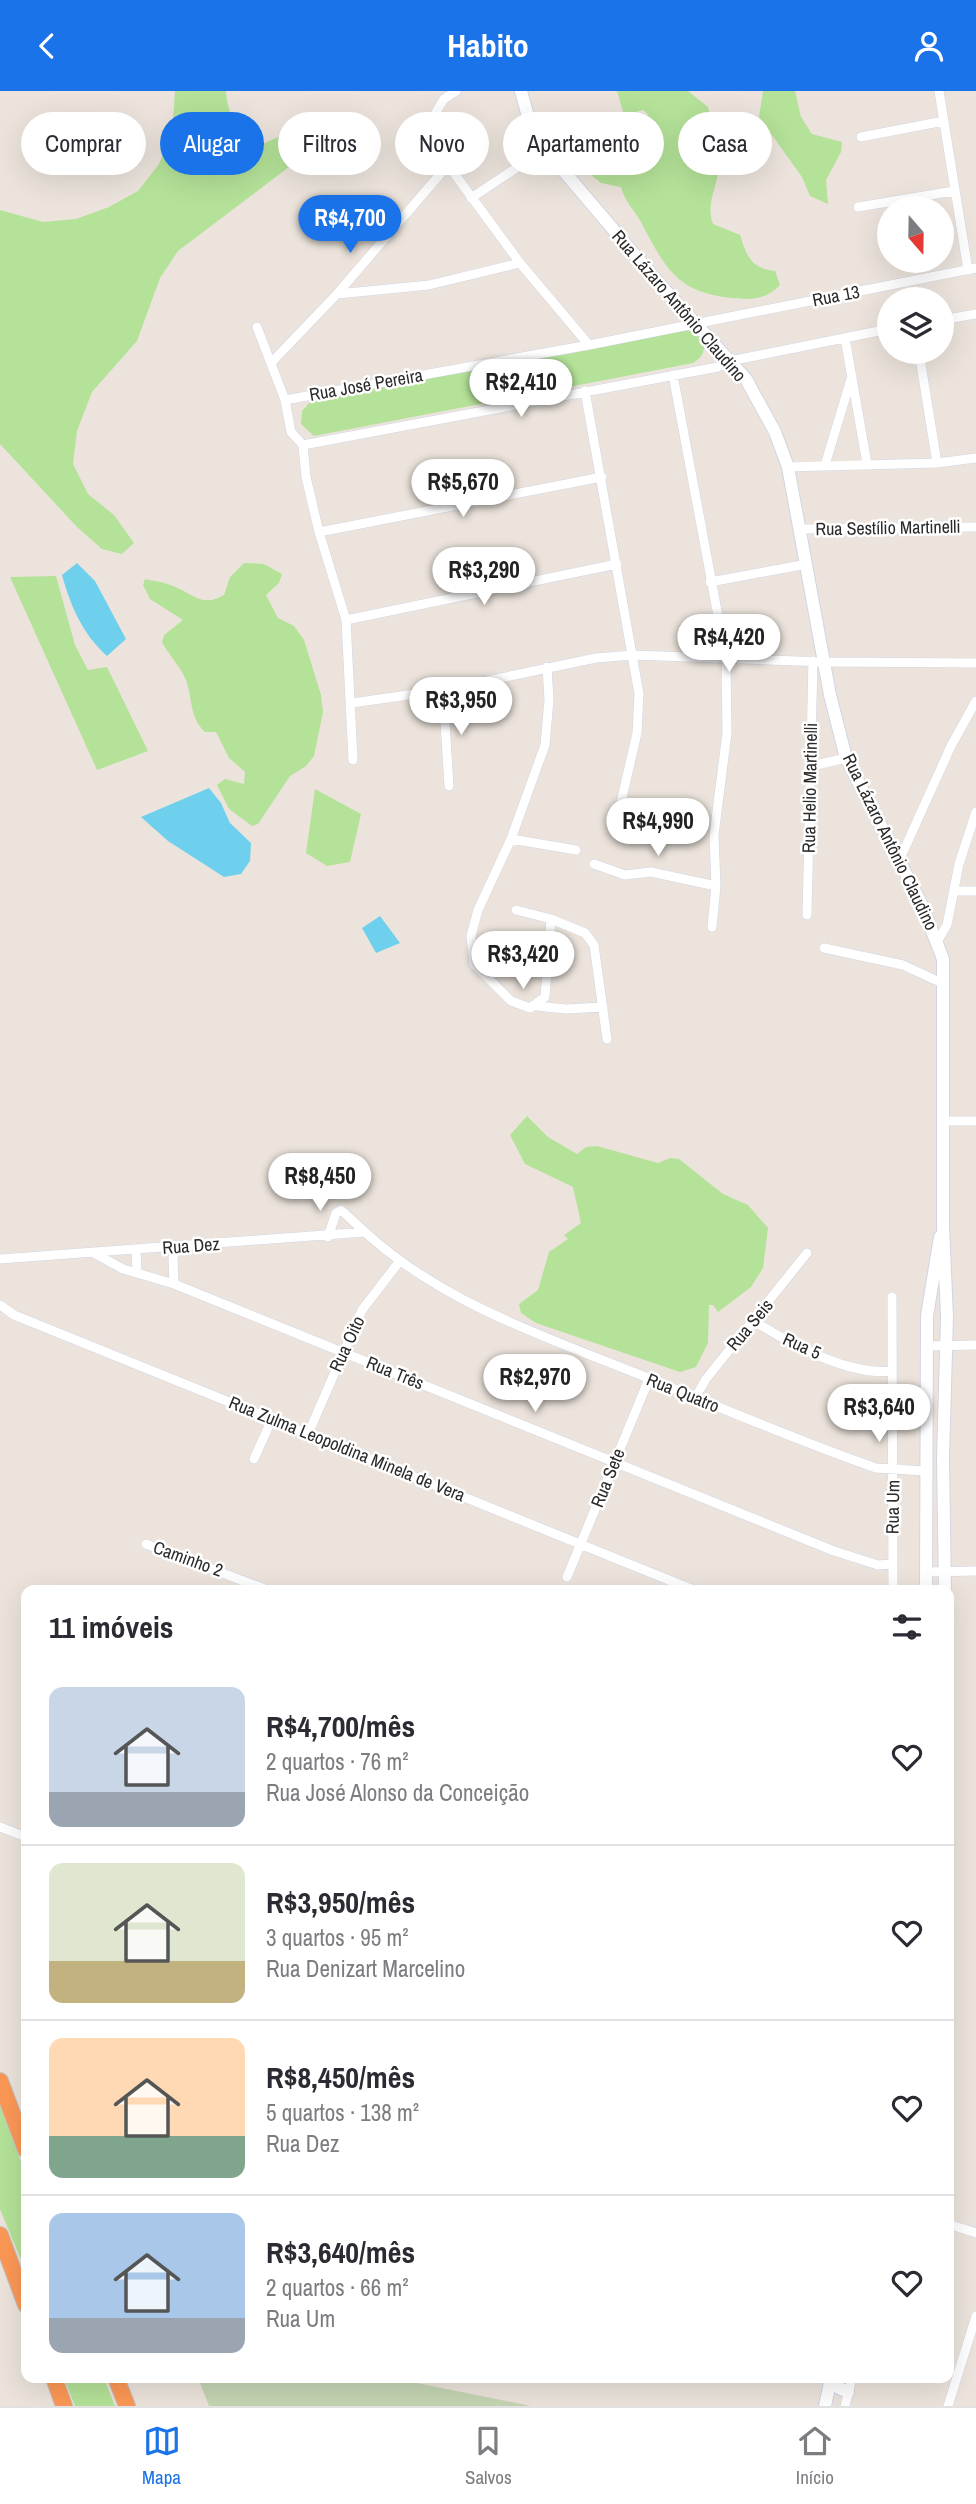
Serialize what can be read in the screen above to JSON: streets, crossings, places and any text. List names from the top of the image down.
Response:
{
  "streets": {
    "main road": ["Rua Lázaro Antônio Claudino"],
    "street": [
      "Rua 13",
      "Rua José Pereira",
      "Rua Sestílio Martinelli",
      "Rua Helio Martinelli",
      "Rua Dez",
      "Rua Seis",
      "Rua Oito",
      "Rua 5",
      "Rua Três",
      "Rua Quatro",
      "Rua Zulma Leopoldina Minela de Vera",
      "Rua Sete",
      "Rua Um",
      "Caminho 2"
    ]
  },
  "crossings": [
    ["Rua 13", "Rua Lázaro Antônio Claudino"],
    ["Rua 13", "Rua José Pereira"],
    ["Rua Lázaro Antônio Claudino", "Rua José Pereira"],
    ["Rua Lázaro Antônio Claudino", "Rua Sestílio Martinelli"],
    ["Rua Lázaro Antônio Claudino", "Rua Helio Martinelli"],
    ["Rua Lázaro Antônio Claudino", "Rua Quatro"],
    ["Rua Dez", "Rua Três"],
    ["Rua Dez", "Rua Quatro"],
    ["Rua Seis", "Rua 5"],
    ["Rua Seis", "Rua Quatro"],
    ["Rua Oito", "Rua Três"],
    ["Rua Oito", "Rua Quatro"],
    ["Rua Oito", "Rua Zulma Leopoldina Minela de Vera"],
    ["Rua 5", "Rua Um"],
    ["Rua Três", "Rua Sete"],
    ["Rua Três", "Rua Um"],
    ["Rua Quatro", "Rua Sete"],
    ["Rua Quatro", "Rua Um"],
    ["Rua Zulma Leopoldina Minela de Vera", "Rua Sete"]
  ],
  "north": "bottom",
  "page": {
    "header": "Habito",
    "chip": [
      "Comprar",
      "Alugar",
      "Filtros",
      "Novo",
      "Apartamento",
      "Casa"
    ],
    "price": [
      "R$4,700",
      "R$2,410",
      "R$5,670",
      "R$3,290",
      "R$4,420",
      "R$3,950",
      "R$4,990",
      "R$3,420",
      "R$8,450",
      "R$2,970",
      "R$3,640"
    ],
    "heading": "11 imóveis",
    "list": [
      {
        "name": "R$4,700/mês",
        "note": "2 quartos · 76 m² · Rua José Alonso da Conceição"
      },
      {
        "name": "R$3,950/mês",
        "note": "3 quartos · 95 m² · Rua Denizart Marcelino"
      },
      {
        "name": "R$8,450/mês",
        "note": "5 quartos · 138 m² · Rua Dez"
      },
      {
        "name": "R$3,640/mês",
        "note": "2 quartos · 66 m² · Rua Um"
      }
    ],
    "tabs": ["Mapa", "Salvos", "Início"]
  }
}
